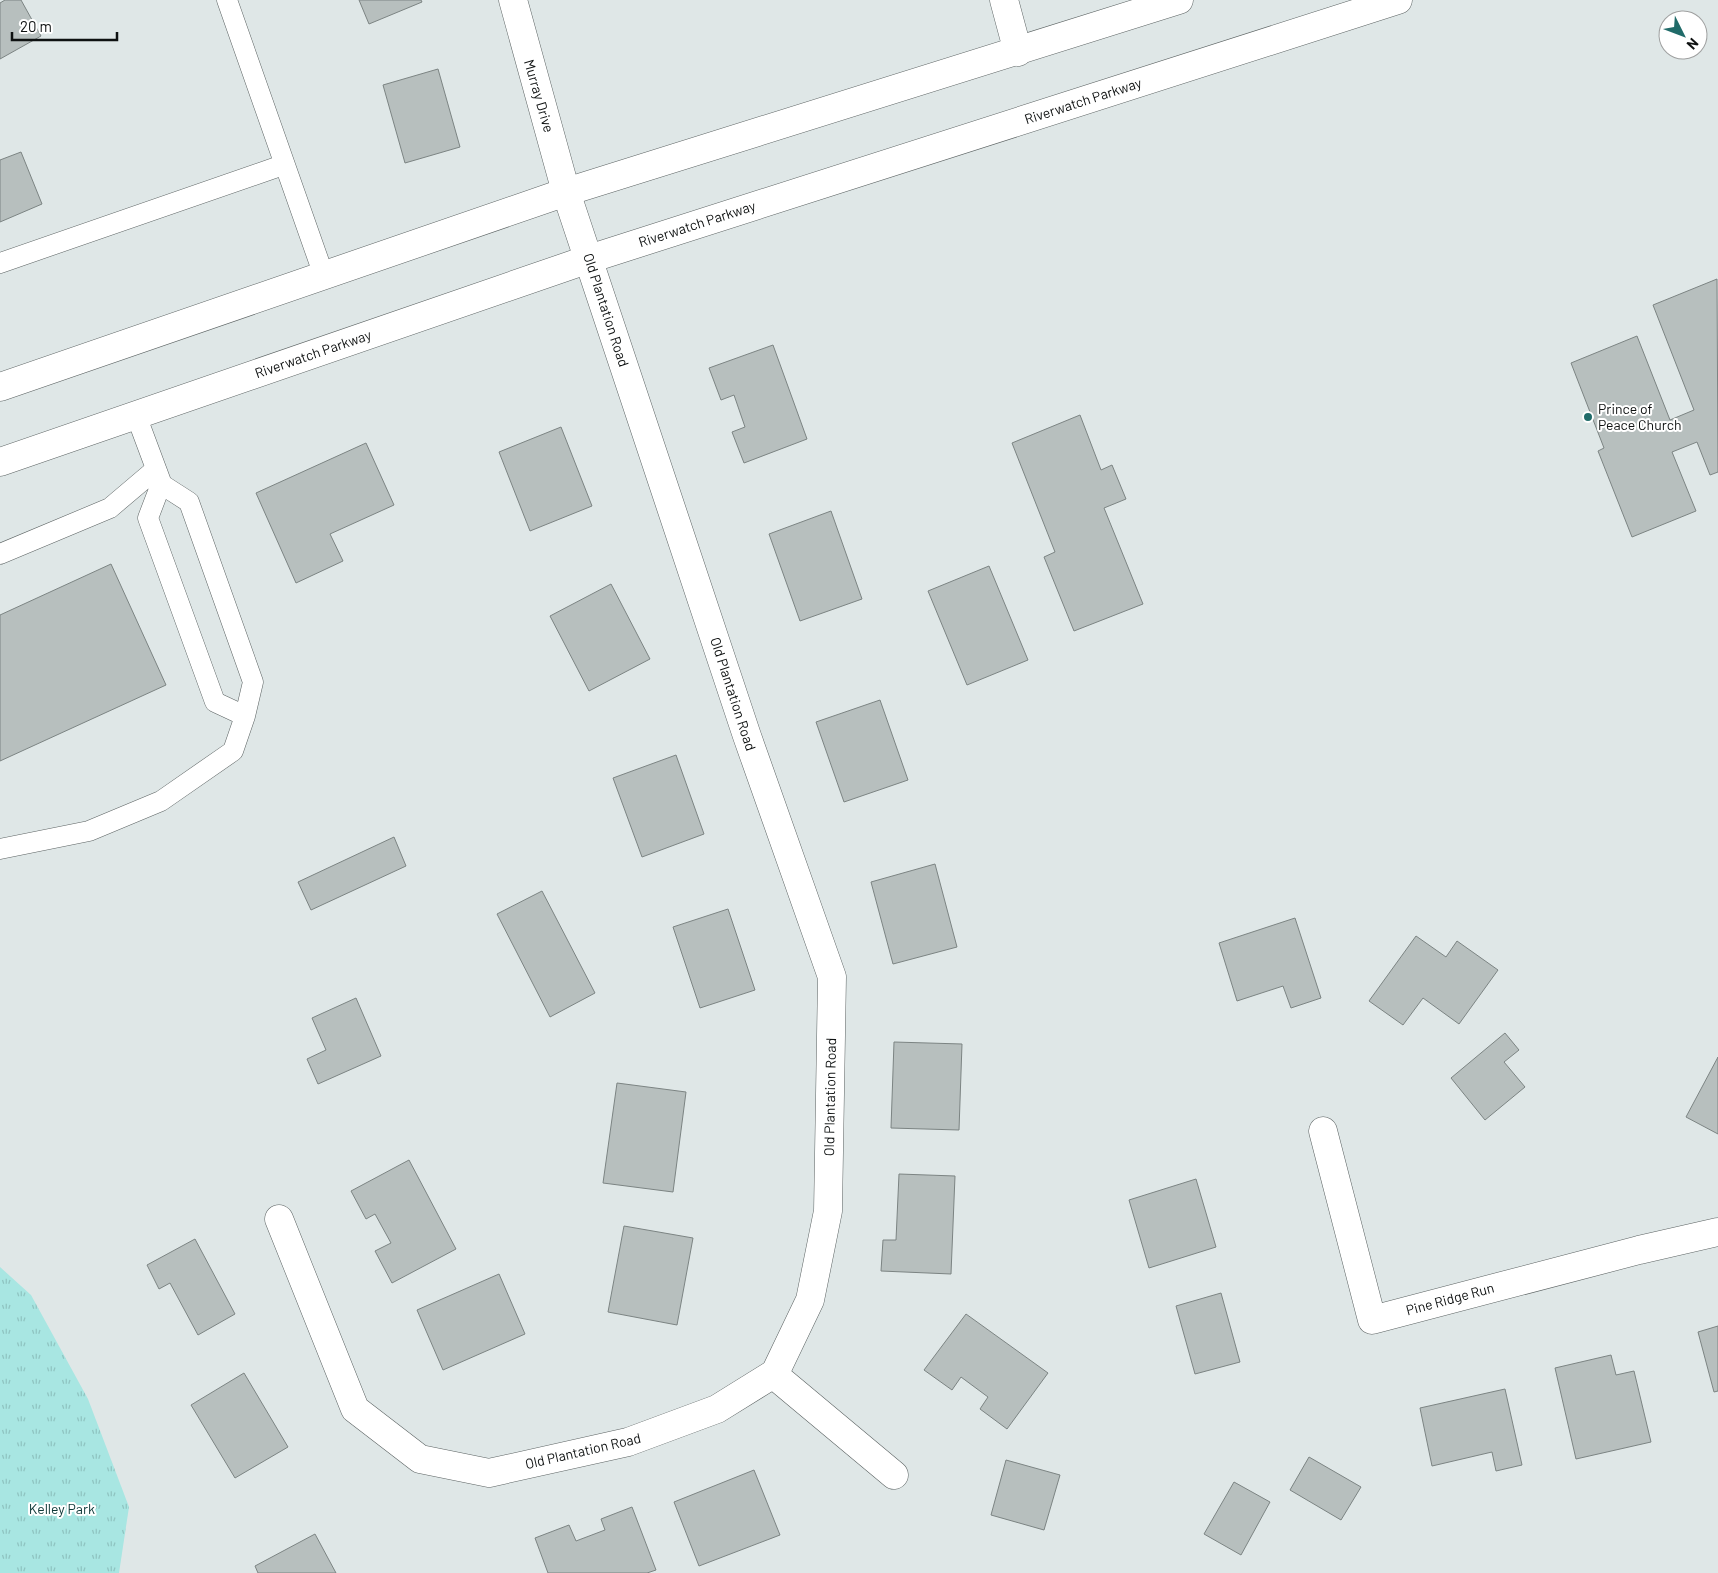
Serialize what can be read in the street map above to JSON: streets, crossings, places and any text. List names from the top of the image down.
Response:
{
  "streets": {
    "street": [
      "Murray Drive",
      "Riverwatch Parkway",
      "Old Plantation Road",
      "Pine Ridge Run"
    ]
  },
  "crossings": [
    ["Murray Drive", "Old Plantation Road"],
    ["Riverwatch Parkway", "Old Plantation Road"]
  ],
  "parks": ["Kelley Park"],
  "places": ["Prince of Peace Church"],
  "scale_bar": "20 m",
  "north": "bottom right"
}
